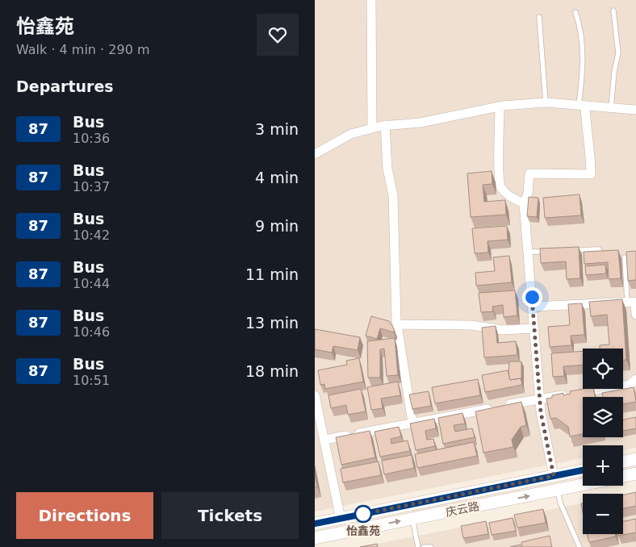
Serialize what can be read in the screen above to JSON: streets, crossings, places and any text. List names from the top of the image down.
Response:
{
  "streets": {
    "main road": ["庆云路"]
  },
  "places": ["怡鑫苑"],
  "lines": ["bus line 87"],
  "page": {
    "heading": [
      ["怡鑫苑", "Walk · 4 min · 290 m"],
      "Departures"
    ],
    "list": [
      {
        "mark": "87",
        "name": "Bus",
        "note": "10:36",
        "value": "3 min"
      },
      {
        "mark": "87",
        "name": "Bus",
        "note": "10:37",
        "value": "4 min"
      },
      {
        "mark": "87",
        "name": "Bus",
        "note": "10:42",
        "value": "9 min"
      },
      {
        "mark": "87",
        "name": "Bus",
        "note": "10:44",
        "value": "11 min"
      },
      {
        "mark": "87",
        "name": "Bus",
        "note": "10:46",
        "value": "13 min"
      },
      {
        "mark": "87",
        "name": "Bus",
        "note": "10:51",
        "value": "18 min"
      }
    ],
    "map_buttons": ["+", "−"],
    "buttons": ["Directions", "Tickets"]
  }
}
